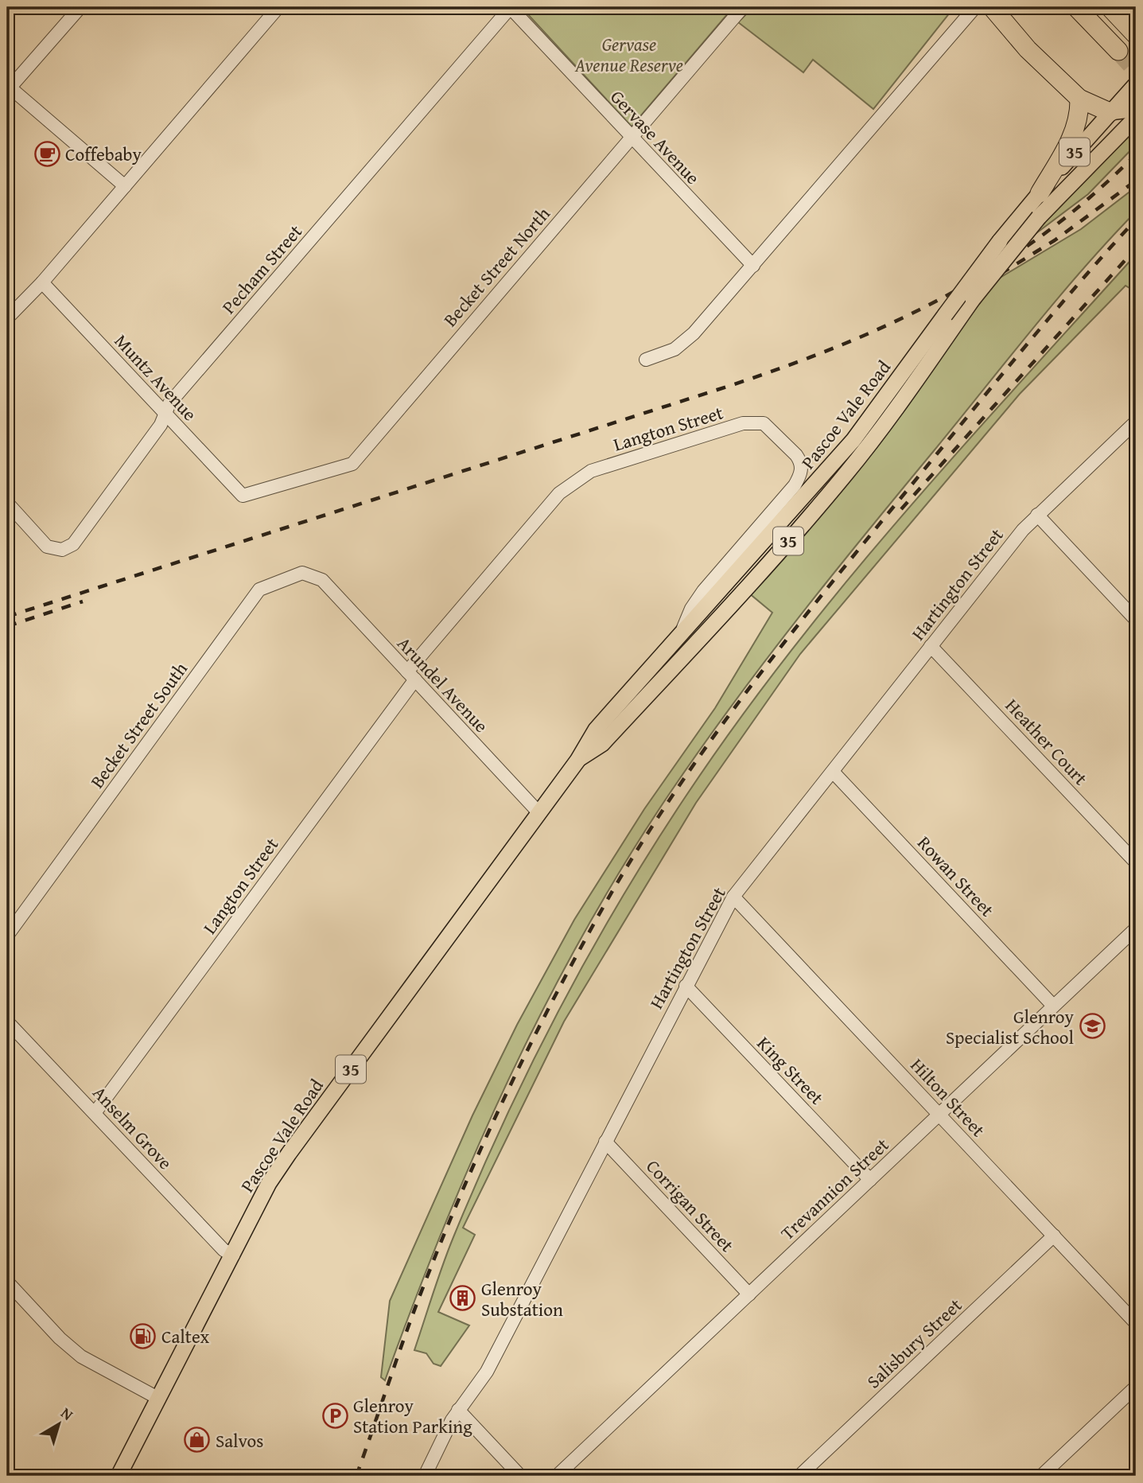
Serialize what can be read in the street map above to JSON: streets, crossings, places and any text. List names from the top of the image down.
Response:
{
  "streets": {
    "main road": ["35", "Pascoe Vale Road"],
    "street": [
      "Gervase Avenue",
      "Becket Street North",
      "Pecham Street",
      "Muntz Avenue",
      "Langton Street",
      "Hartington Street",
      "Arundel Avenue",
      "Becket Street South",
      "Heather Court",
      "Rowan Street",
      "King Street",
      "Hilton Street",
      "Anselm Grove",
      "Trevannion Street",
      "Corrigan Street",
      "Salisbury Street"
    ]
  },
  "crossings": [
    ["Gervase Avenue", "Becket Street North"],
    ["Gervase Avenue", "Pecham Street"],
    ["Becket Street North", "Muntz Avenue"],
    ["Pecham Street", "Muntz Avenue"],
    ["Pascoe Vale Road", "Langton Street"],
    ["Pascoe Vale Road", "Arundel Avenue"],
    ["Pascoe Vale Road", "Anselm Grove"],
    ["Langton Street", "Arundel Avenue"],
    ["Langton Street", "Anselm Grove"],
    ["Hartington Street", "Heather Court"],
    ["Hartington Street", "Rowan Street"],
    ["Hartington Street", "King Street"],
    ["Hartington Street", "Hilton Street"],
    ["Hartington Street", "Corrigan Street"],
    ["Arundel Avenue", "Becket Street South"],
    ["Rowan Street", "Trevannion Street"],
    ["King Street", "Trevannion Street"],
    ["Hilton Street", "Trevannion Street"],
    ["Hilton Street", "Salisbury Street"],
    ["Trevannion Street", "Corrigan Street"]
  ],
  "parks": ["Gervase Avenue Reserve"],
  "places": {
    "cafe": ["Coffebaby"],
    "school or university": ["Glenroy Specialist School"],
    "building": ["Glenroy Substation"],
    "fuel station": ["Caltex"],
    "parking": ["Glenroy Station Parking"],
    "shop": ["Salvos"]
  },
  "north": "top right"
}
